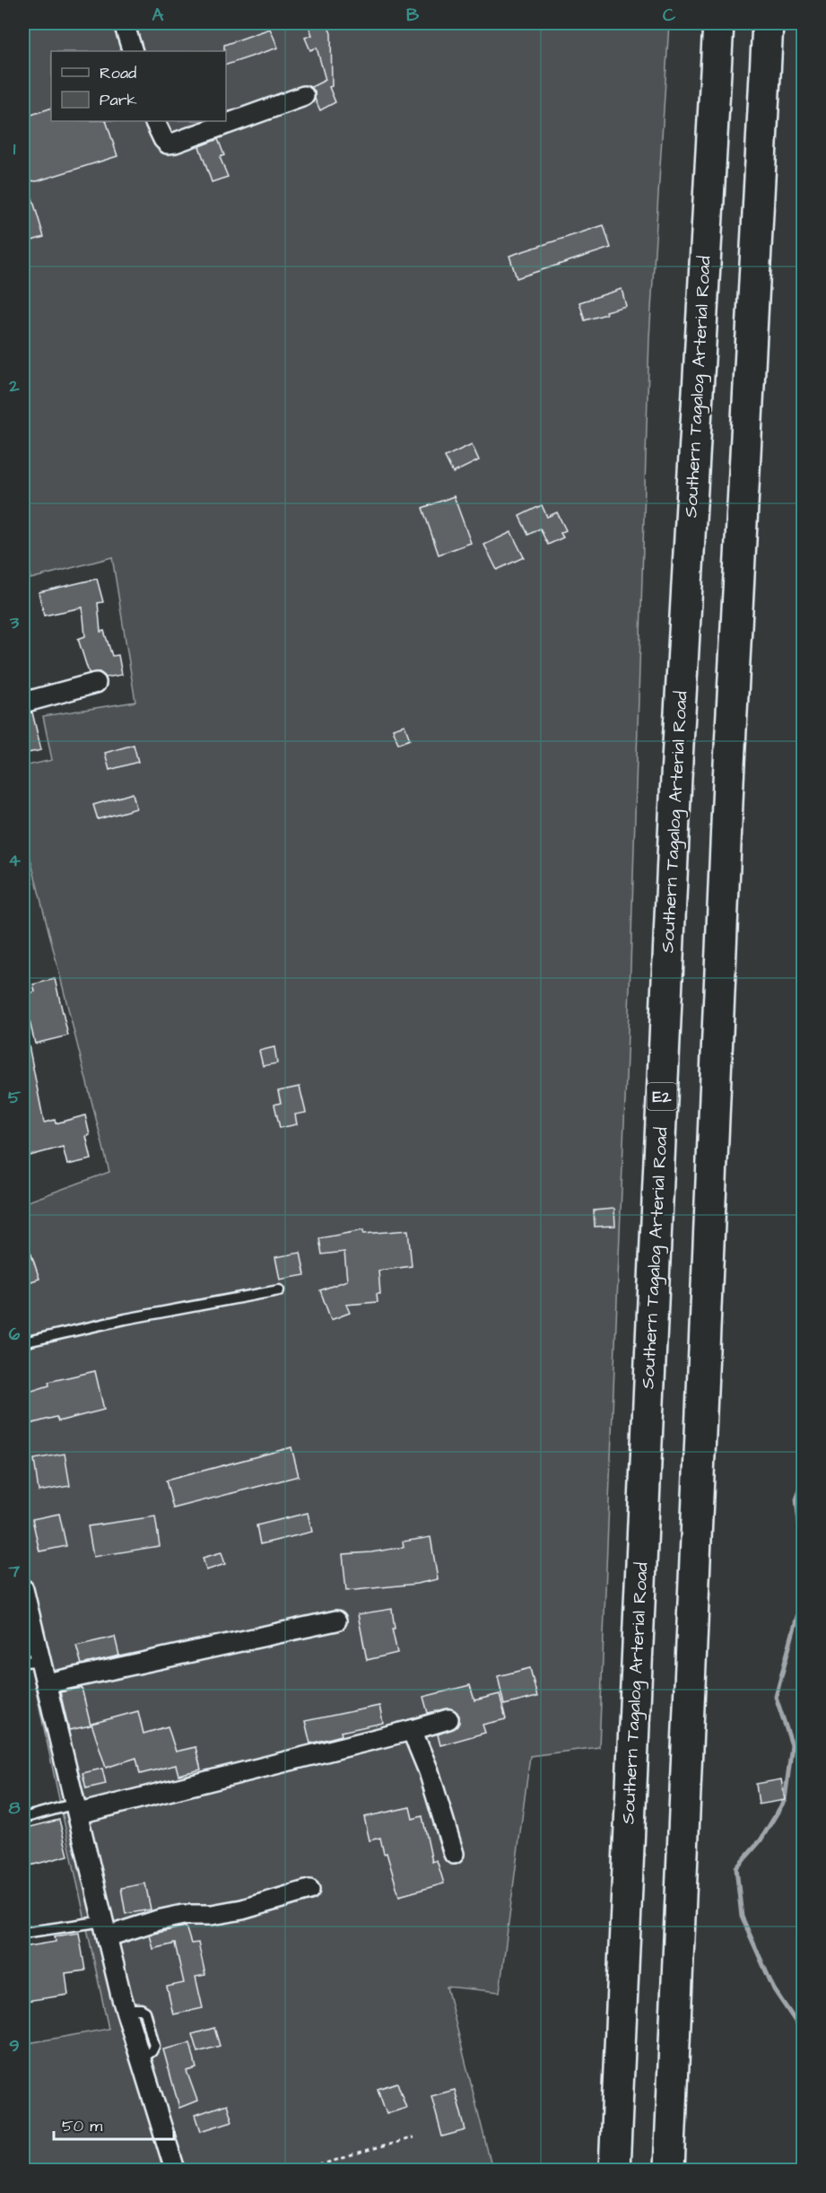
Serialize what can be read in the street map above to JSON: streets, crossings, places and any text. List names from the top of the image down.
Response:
{
  "streets": {
    "highway": ["Southern Tagalog Arterial Road", "E2"]
  },
  "legend": ["Road", "Park"],
  "scale_bar": "50 m",
  "grid": {
    "columns": ["A", "B", "C"],
    "rows": [
      "1",
      "2",
      "3",
      "4",
      "5",
      "6",
      "7",
      "8",
      "9"
    ]
  }
}
